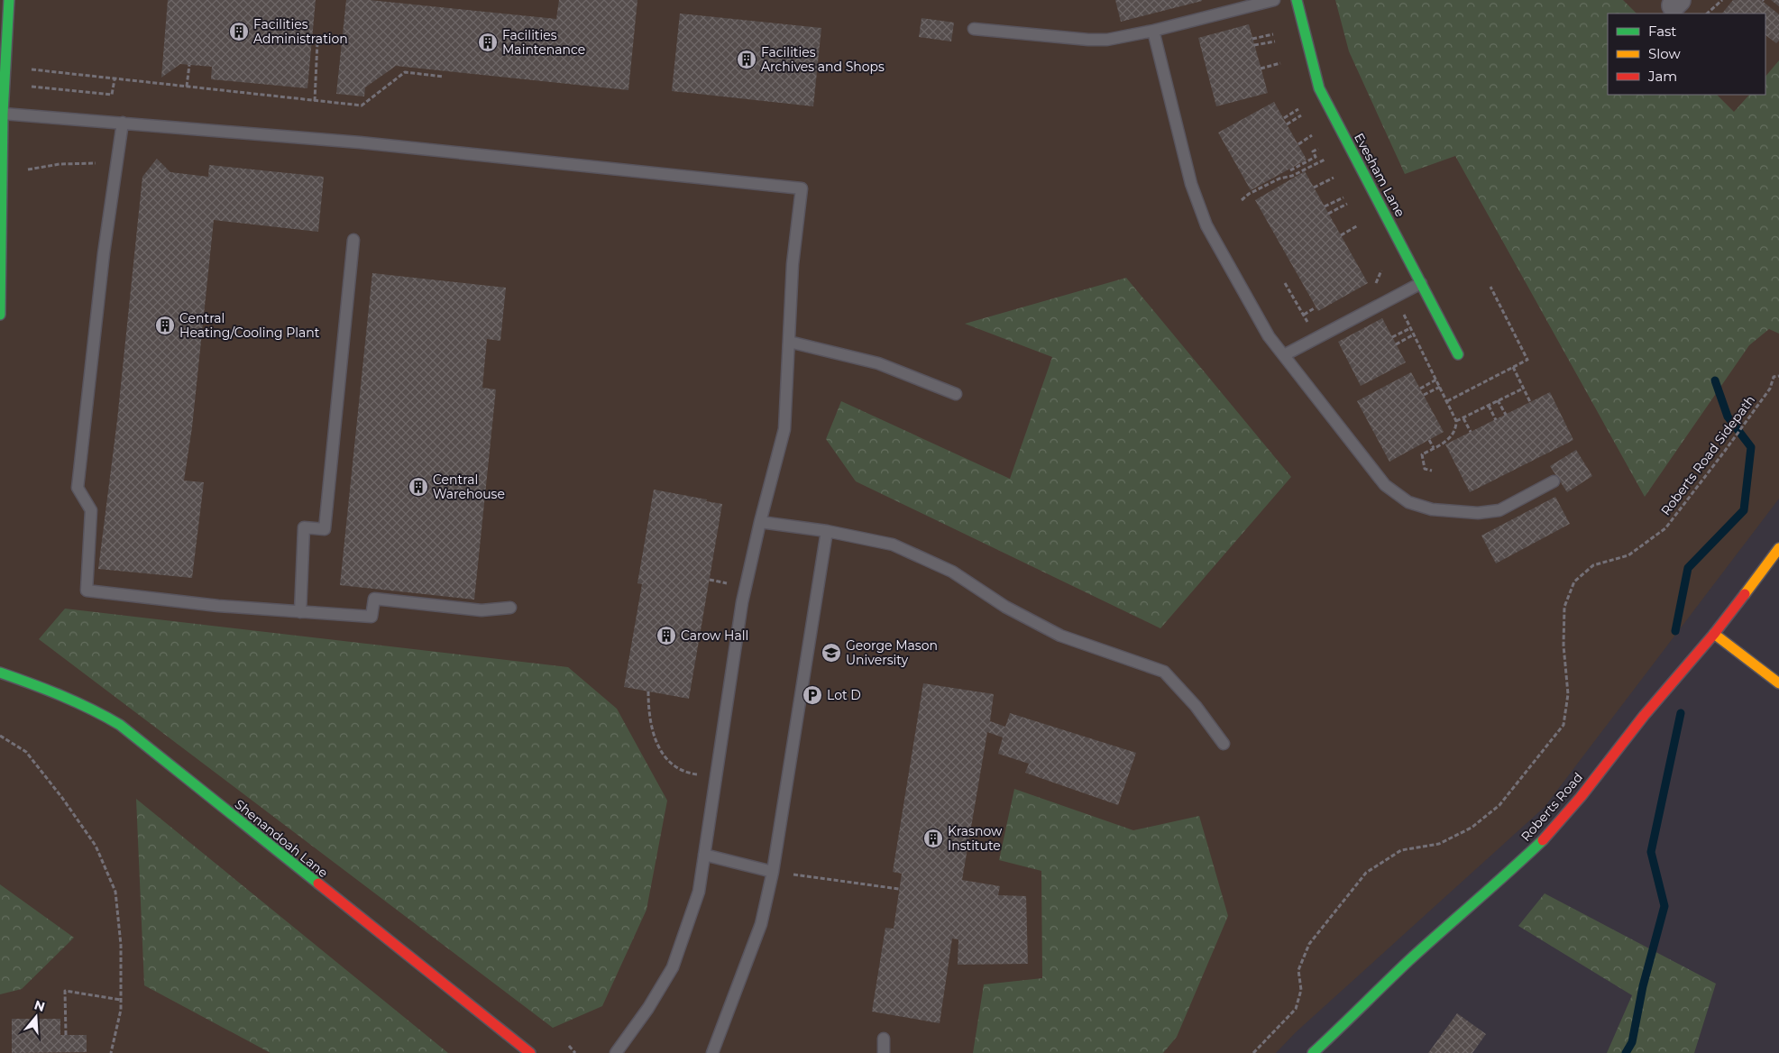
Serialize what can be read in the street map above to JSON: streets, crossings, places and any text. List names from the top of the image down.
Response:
{
  "streets": {
    "street": ["Evesham Lane", "Roberts Road", "Shenandoah Lane"],
    "path": ["Roberts Road Sidepath"]
  },
  "places": {
    "building": [
      "Facilities Administration",
      "Facilities Maintenance",
      "Facilities Archives and Shops",
      "Central Heating/Cooling Plant",
      "Central Warehouse",
      "Carow Hall",
      "Krasnow Institute"
    ],
    "school or university": ["George Mason University"],
    "parking": ["Lot D"]
  },
  "legend": ["Fast", "Slow", "Jam"],
  "north": "top"
}
